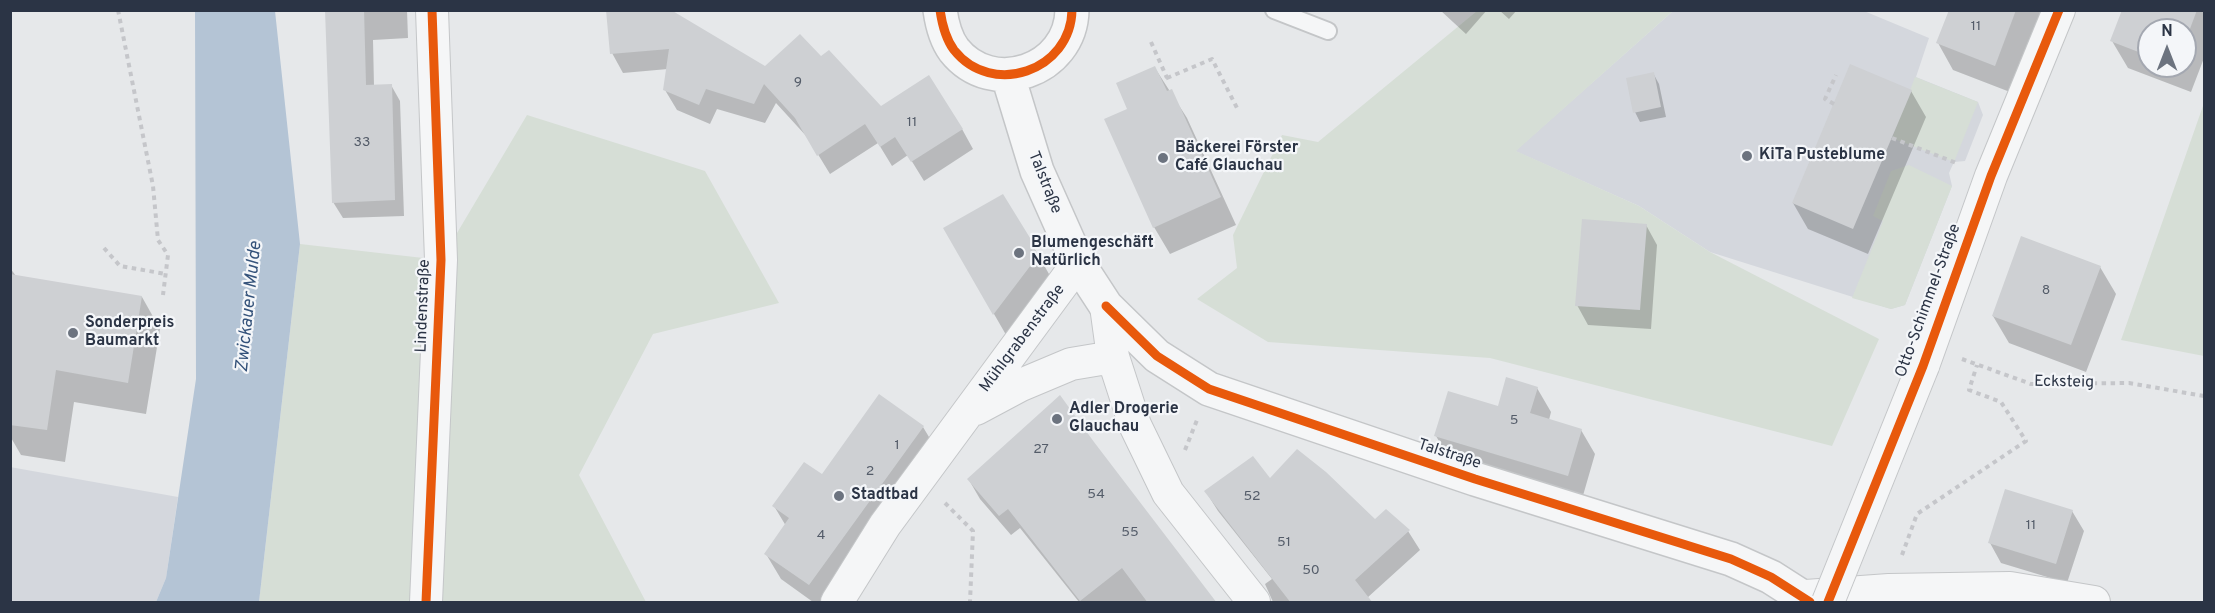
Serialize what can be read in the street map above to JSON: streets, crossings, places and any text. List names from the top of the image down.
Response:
{
  "streets": {
    "street": [
      "Talstraße",
      "Otto-Schimmel-Straße",
      "Lindenstraße",
      "Mühlgrabenstraße"
    ],
    "path": ["Ecksteig"]
  },
  "crossings": [
    ["Talstraße", "Otto-Schimmel-Straße"],
    ["Talstraße", "Mühlgrabenstraße"],
    ["Otto-Schimmel-Straße", "Ecksteig"]
  ],
  "water": ["Zwickauer Mulde"],
  "places": [
    "KiTa Pusteblume",
    "Bäckerei Förster Café Glauchau",
    "Blumengeschäft Natürlich",
    "Sonderpreis Baumarkt",
    "Adler Drogerie Glauchau",
    "Stadtbad"
  ],
  "house_numbers": [
    "11",
    "9",
    "11",
    "33",
    "8",
    "5",
    "1",
    "27",
    "2",
    "54",
    "52",
    "11",
    "55",
    "4",
    "51",
    "50"
  ],
  "north": "top"
}
